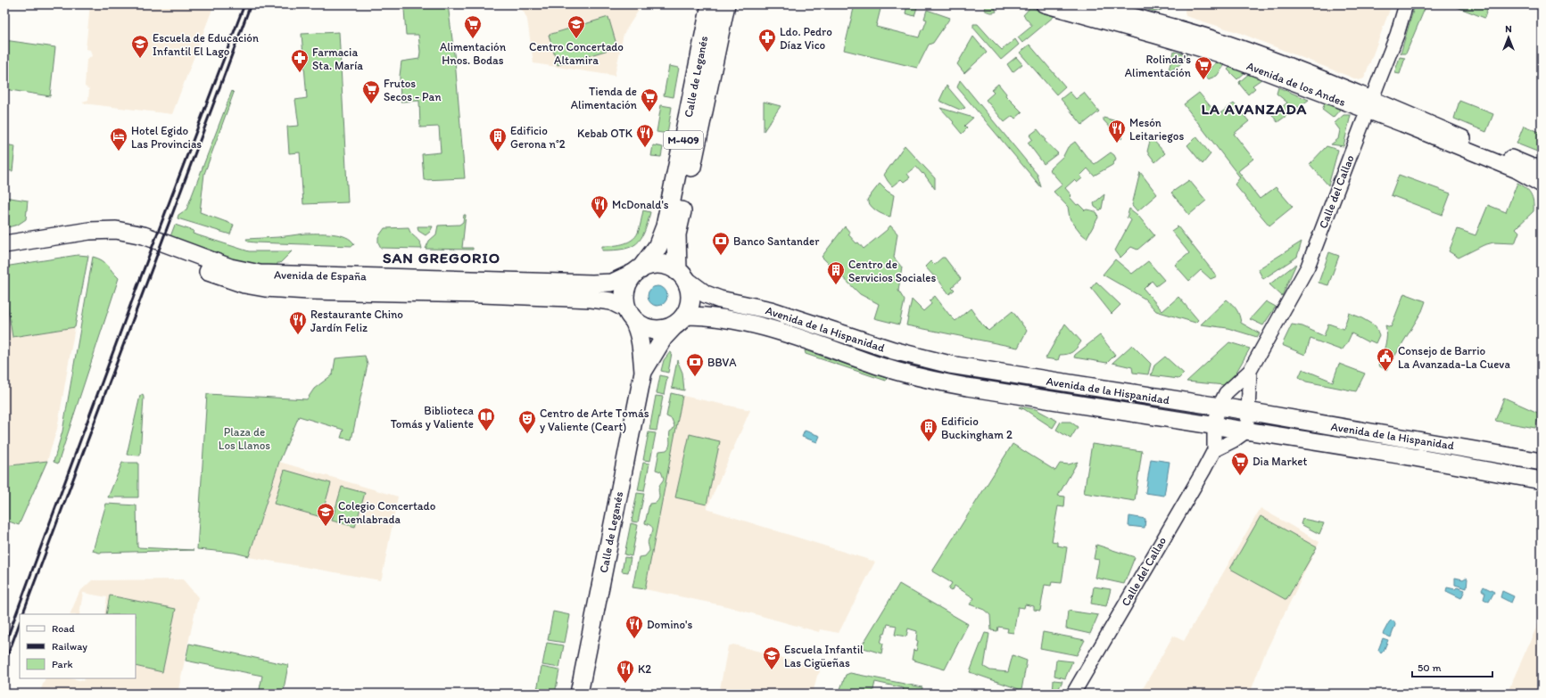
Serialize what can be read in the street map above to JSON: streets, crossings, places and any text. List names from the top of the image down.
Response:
{
  "streets": {
    "highway": ["Calle de Leganés", "M-409"],
    "main road": ["Avenida de los Andes", "Avenida de España", "Avenida de la Hispanidad"],
    "street": ["Calle del Callao"]
  },
  "crossings": [
    ["Calle de Leganés", "M-409"],
    ["Calle de Leganés", "Avenida de España"],
    ["Calle de Leganés", "Avenida de la Hispanidad"],
    ["Avenida de los Andes", "Calle del Callao"],
    ["M-409", "Avenida de España"],
    ["M-409", "Avenida de la Hispanidad"],
    ["Calle del Callao", "Avenida de la Hispanidad"],
    ["Avenida de España", "Avenida de la Hispanidad"]
  ],
  "districts": ["LA AVANZADA", "SAN GREGORIO"],
  "parks": ["Plaza de Los Llanos"],
  "places": {
    "supermarket": [
      "Alimentación Hnos. Bodas",
      "Rolinda's Alimentación",
      "Frutos Secos - Pan",
      "Tienda de Alimentación",
      "Dia Market"
    ],
    "school or university": [
      "Centro Concertado Altamira",
      "Escuela de Educación Infantil El Lago",
      "Colegio Concertado Fuenlabrada",
      "Escuela Infantil Las Cigüeñas"
    ],
    "pharmacy": ["Ldo. Pedro Díaz Vico", "Farmacia Sta. María"],
    "restaurant": [
      "Mesón Leitariegos",
      "Kebab OTK",
      "McDonald's",
      "Restaurante Chino Jardín Feliz",
      "Domino's",
      "K2"
    ],
    "hotel": ["Hotel Egido Las Provincias"],
    "building": ["Edificio Gerona n°2", "Centro de Servicios Sociales", "Edificio Buckingham 2"],
    "bank": ["Banco Santander", "BBVA"],
    "public building": ["Consejo de Barrio La Avanzada-La Cueva"],
    "library": ["Biblioteca Tomás y Valiente"],
    "theatre": ["Centro de Arte Tomás y Valiente (Ceart)"]
  },
  "legend": ["Road", "Railway", "Park"],
  "scale_bar": "50 m",
  "north": "top"
}
